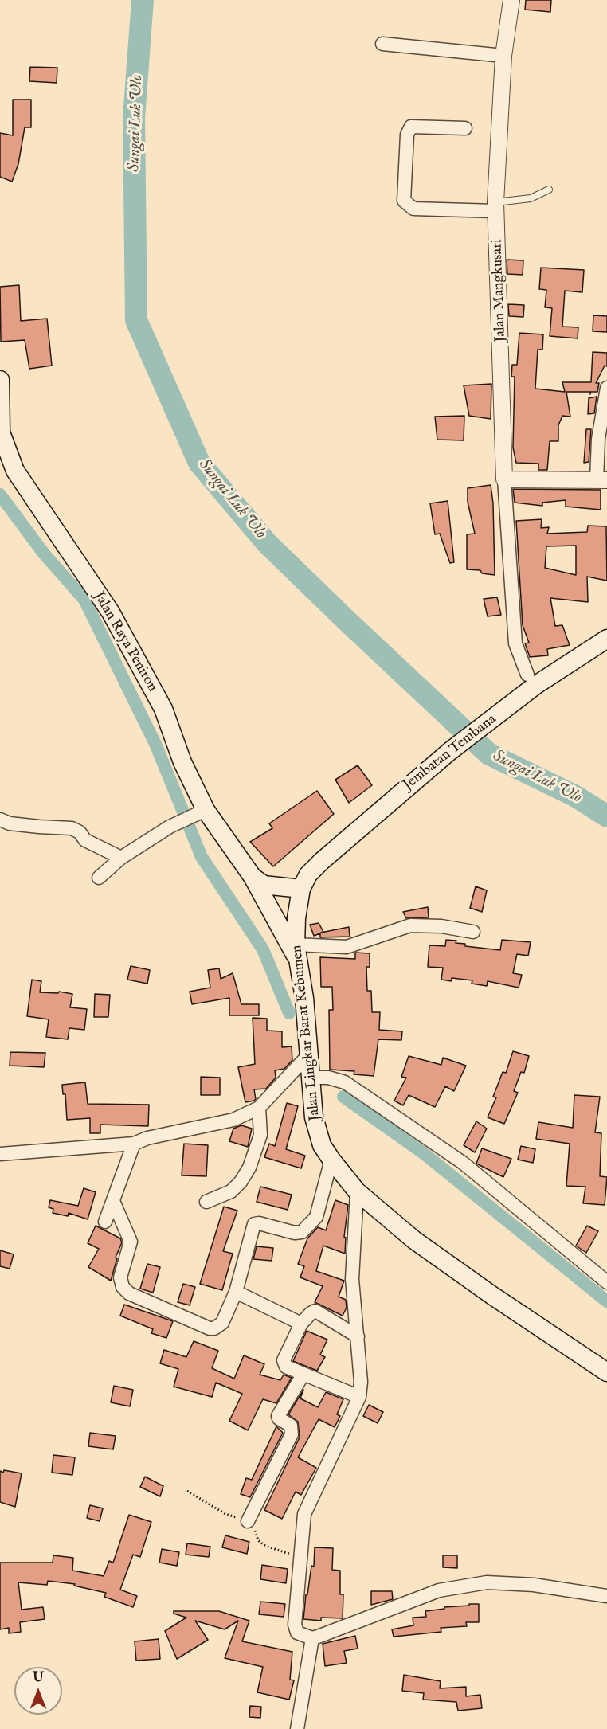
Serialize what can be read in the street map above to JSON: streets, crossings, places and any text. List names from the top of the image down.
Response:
{
  "streets": {
    "main road": ["Jalan Raya Peniron", "Jembatan Tembana", "Jalan Lingkar Barat Kebumen"],
    "street": ["Jalan Mangkusari"]
  },
  "crossings": [
    ["Jalan Raya Peniron", "Jalan Lingkar Barat Kebumen"],
    ["Jembatan Tembana", "Jalan Lingkar Barat Kebumen"]
  ],
  "water": ["Sungai Luk Ulo"],
  "north": "top"
}
